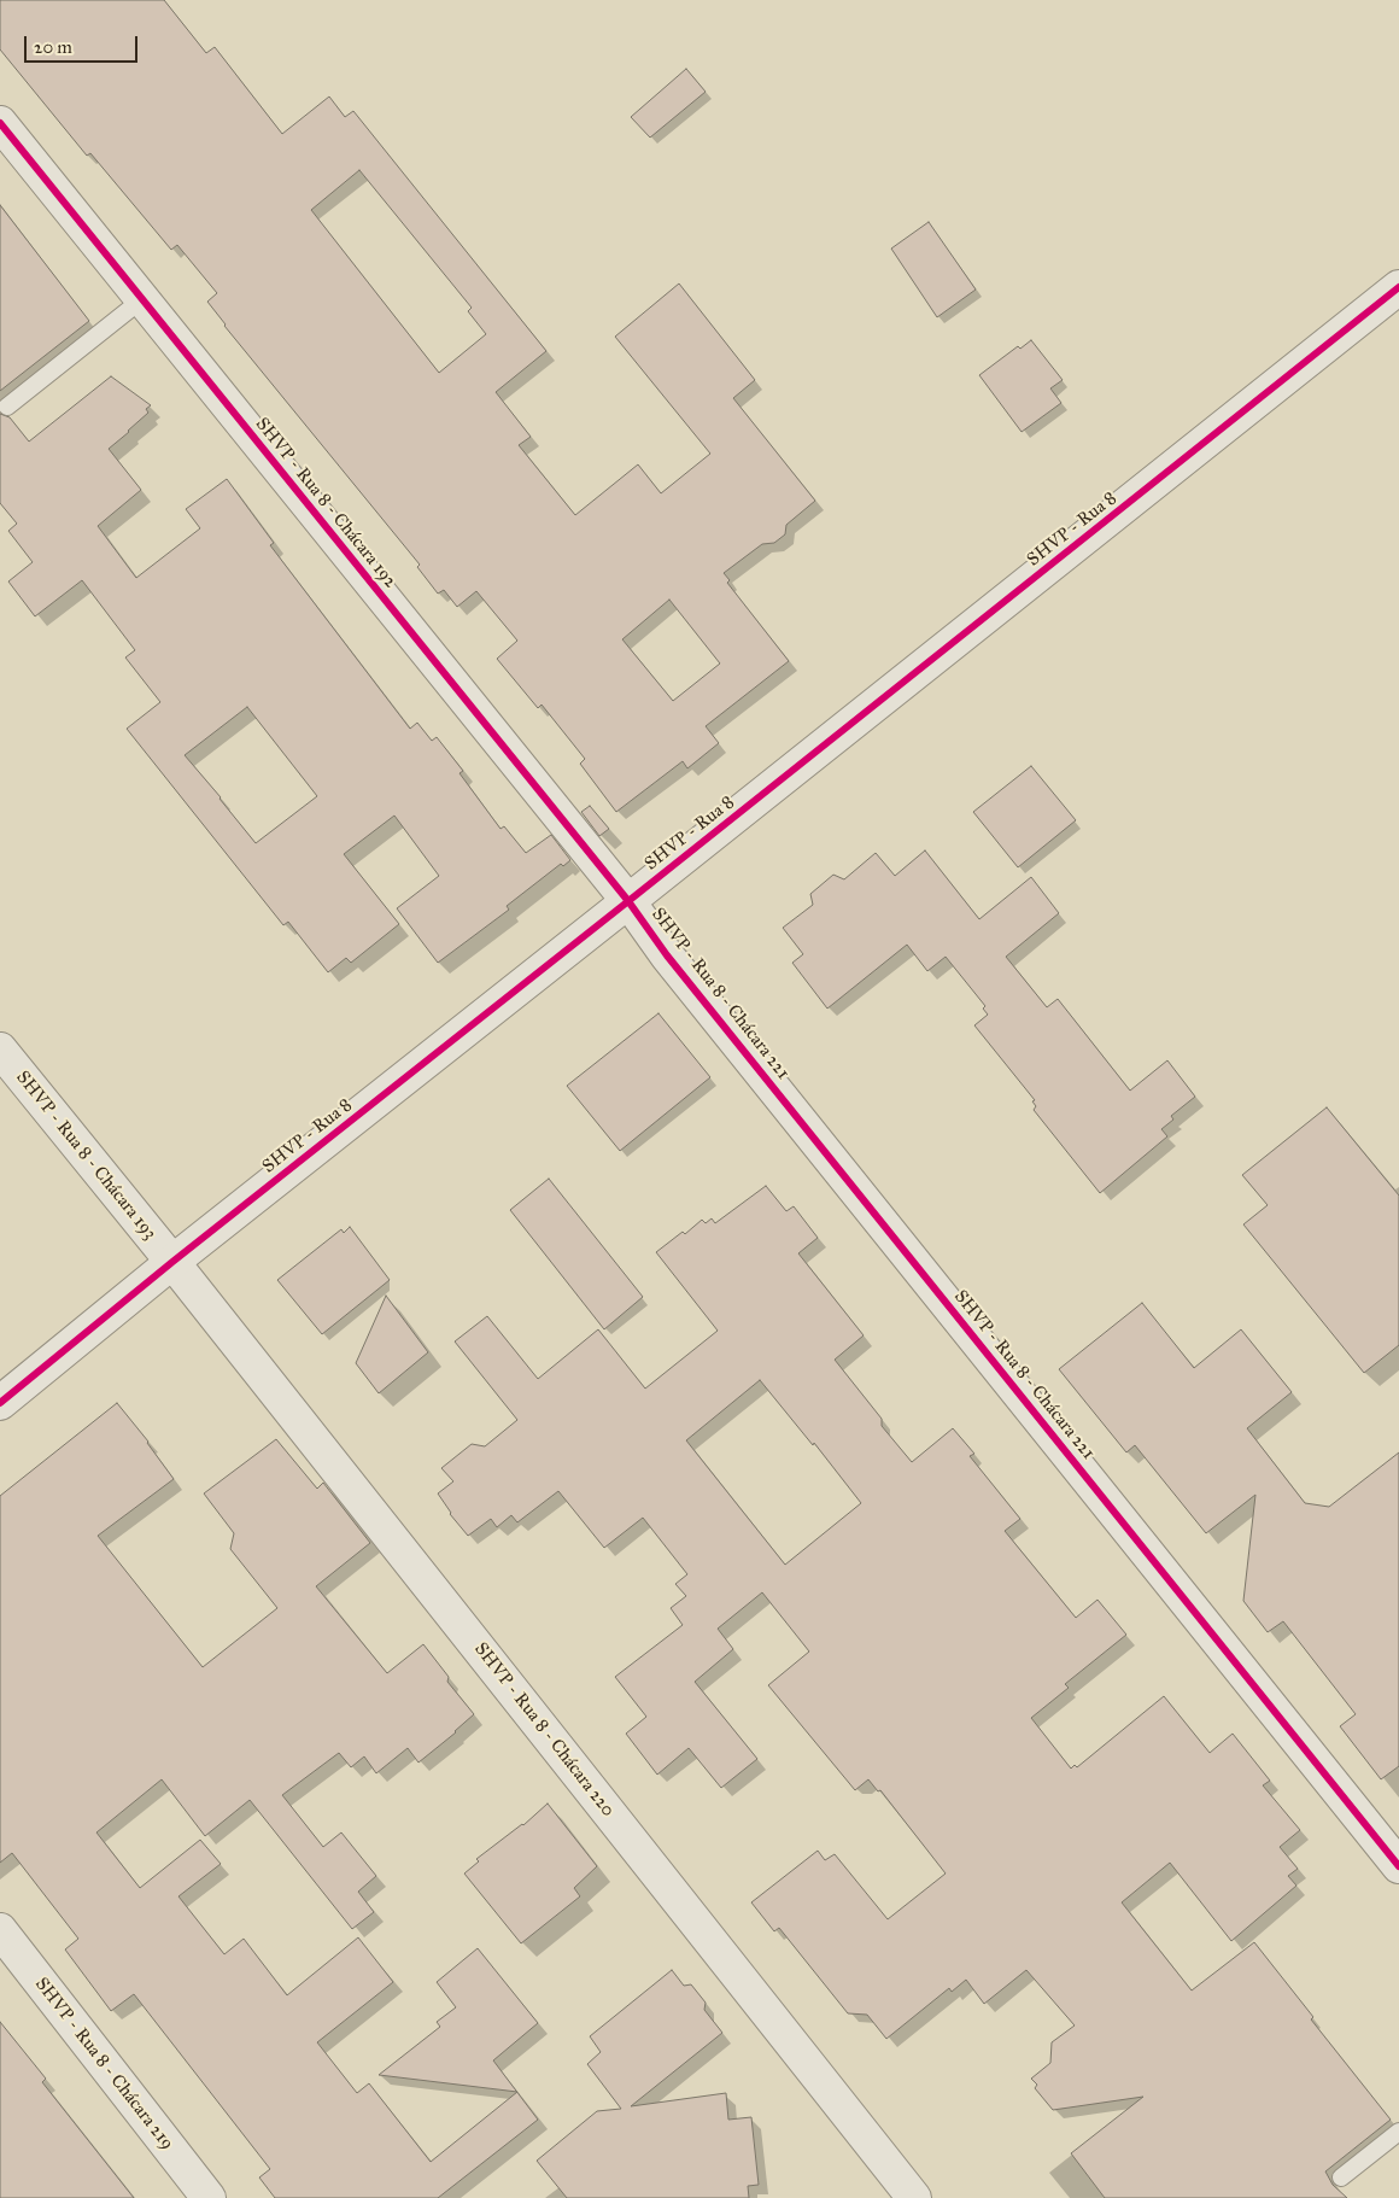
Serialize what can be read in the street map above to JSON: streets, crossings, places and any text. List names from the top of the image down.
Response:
{
  "streets": {
    "street": [
      "SHVP - Rua 8 - Chácara 192",
      "SHVP - Rua 8",
      "SHVP - Rua 8 - Chácara 221",
      "SHVP - Rua 8 - Chácara 193",
      "SHVP - Rua 8 - Chácara 220",
      "SHVP - Rua 8 - Chácara 219"
    ]
  },
  "crossings": [
    ["SHVP - Rua 8 - Chácara 192", "SHVP - Rua 8"],
    ["SHVP - Rua 8 - Chácara 192", "SHVP - Rua 8 - Chácara 221"],
    ["SHVP - Rua 8", "SHVP - Rua 8 - Chácara 221"],
    ["SHVP - Rua 8", "SHVP - Rua 8 - Chácara 193"],
    ["SHVP - Rua 8", "SHVP - Rua 8 - Chácara 220"],
    ["SHVP - Rua 8 - Chácara 193", "SHVP - Rua 8 - Chácara 220"]
  ],
  "scale_bar": "20 m"
}
